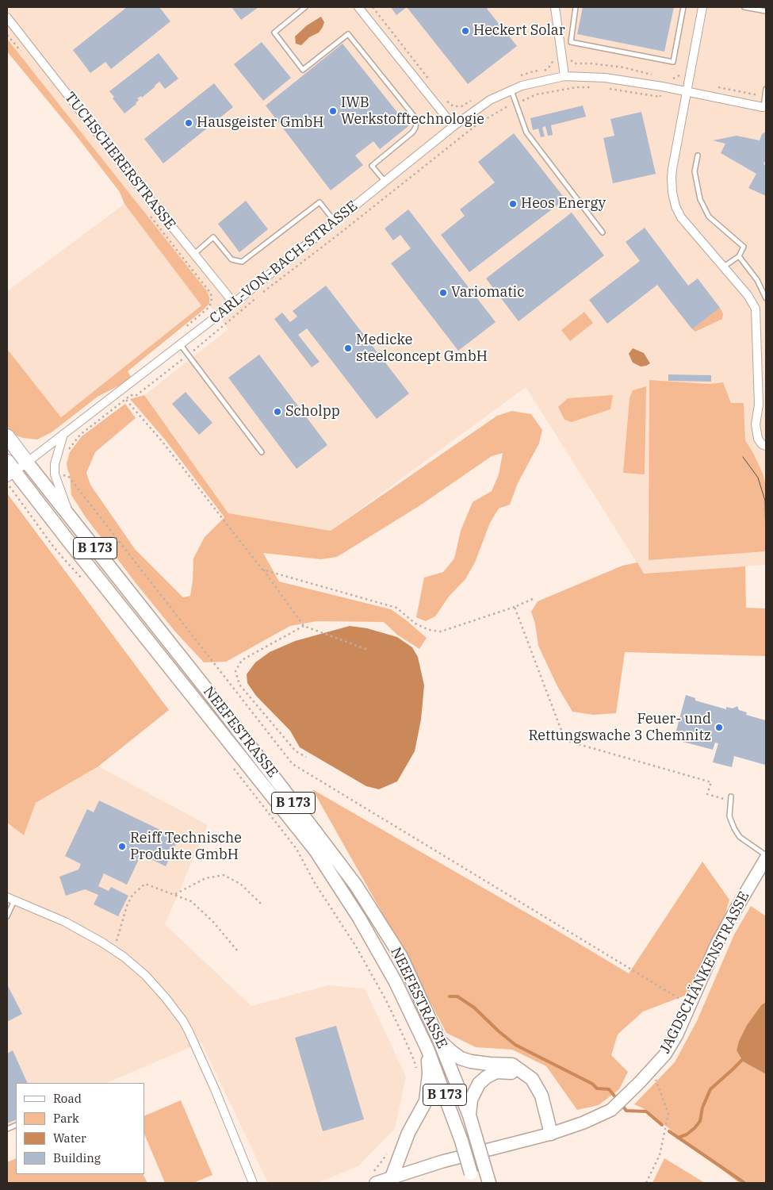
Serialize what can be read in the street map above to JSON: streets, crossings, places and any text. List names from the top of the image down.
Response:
{
  "streets": {
    "highway": ["B 173", "NEEFESTRASSE"],
    "main road": ["JAGDSCHÄNKENSTRASSE"],
    "street": ["TUCHSCHERERSTRASSE", "CARL-VON-BACH-STRASSE"]
  },
  "crossings": [
    ["TUCHSCHERERSTRASSE", "CARL-VON-BACH-STRASSE"],
    ["CARL-VON-BACH-STRASSE", "NEEFESTRASSE"]
  ],
  "places": [
    "Heckert Solar",
    "IWB Werkstofftechnologie",
    "Hausgeister GmbH",
    "Heos Energy",
    "Variomatic",
    "Medicke steelconcept GmbH",
    "Scholpp",
    "Feuer- und Rettungswache 3 Chemnitz",
    "Reiff Technische Produkte GmbH"
  ],
  "legend": [
    "Road",
    "Park",
    "Water",
    "Building"
  ]
}
